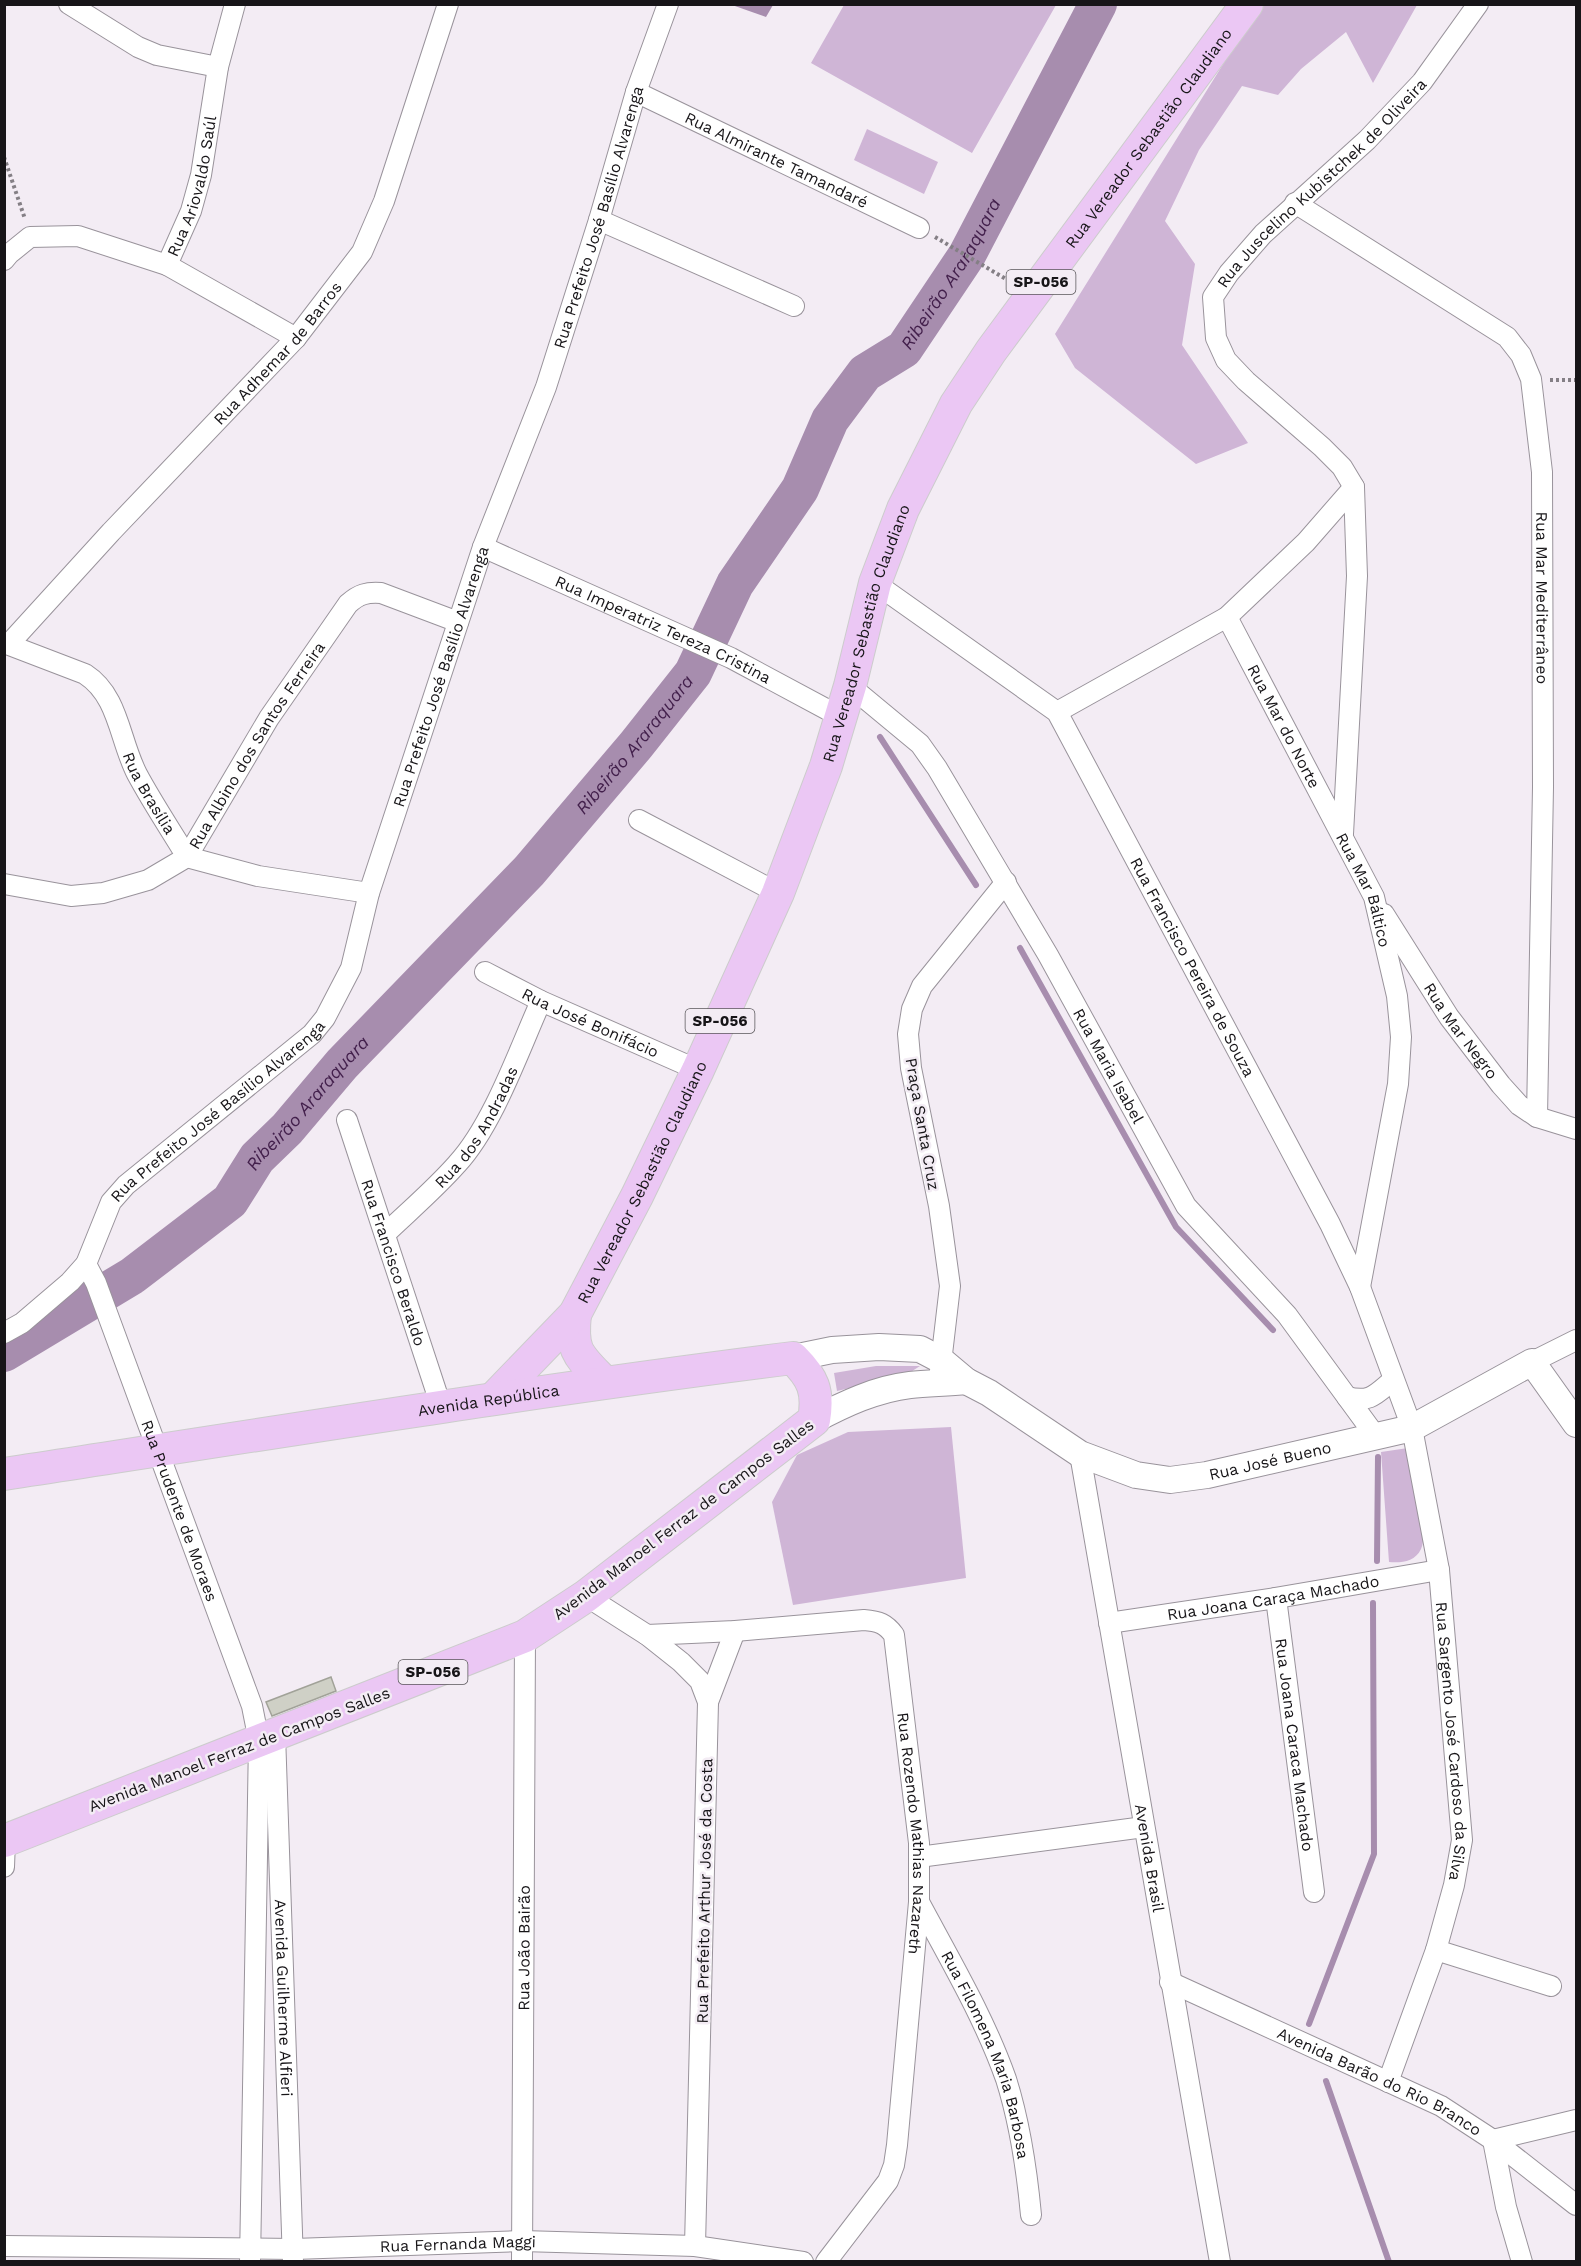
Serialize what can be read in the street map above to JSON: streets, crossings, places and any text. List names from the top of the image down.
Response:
{
  "streets": {
    "main road": [
      "Rua Vereador Sebastião Claudiano",
      "SP-056",
      "Avenida República",
      "Avenida Manoel Ferraz de Campos Salles"
    ],
    "street": [
      "Rua Almirante Tamandaré",
      "Rua Juscelino Kubistchek de Oliveira",
      "Rua Ariovaldo Saúl",
      "Rua Prefeito José Basílio Alvarenga",
      "Rua Adhemar de Barros",
      "Rua Mar Mediterrâneo",
      "Rua Imperatriz Tereza Cristina",
      "Rua Mar do Norte",
      "Rua Albino dos Santos Ferreira",
      "Rua Brasília",
      "Rua Mar Báltico",
      "Rua Francisco Pereira de Souza",
      "Rua José Bonifácio",
      "Rua Mar Negro",
      "Rua Maria Isabel",
      "Praça Santa Cruz",
      "Rua dos Andradas",
      "Rua Francisco Beraldo",
      "Rua José Bueno",
      "Rua Prudente de Moraes",
      "Rua Joana Caraça Machado",
      "Rua Sargento José Cardoso da Silva",
      "Rua Joana Caraca Machado",
      "Rua Rozendo Mathias Nazareth",
      "Avenida Brasil",
      "Rua Prefeito Arthur José da Costa",
      "Rua João Bairão",
      "Avenida Guilherme Alfieri",
      "Rua Filomena Maria Barbosa",
      "Avenida Barão do Rio Branco",
      "Rua Fernanda Maggi"
    ]
  },
  "crossings": [
    ["Rua Vereador Sebastião Claudiano", "SP-056"],
    ["Rua Vereador Sebastião Claudiano", "Rua Imperatriz Tereza Cristina"],
    ["Rua Vereador Sebastião Claudiano", "Rua Francisco Pereira de Souza"],
    ["Rua Vereador Sebastião Claudiano", "Rua José Bonifácio"],
    ["Rua Vereador Sebastião Claudiano", "Rua Maria Isabel"],
    ["Rua Almirante Tamandaré", "Rua Prefeito José Basílio Alvarenga"],
    ["Rua Juscelino Kubistchek de Oliveira", "Rua Mar Mediterrâneo"],
    ["Rua Juscelino Kubistchek de Oliveira", "Rua Mar Báltico"],
    ["Rua Prefeito José Basílio Alvarenga", "Rua Imperatriz Tereza Cristina"],
    ["Rua Prefeito José Basílio Alvarenga", "Rua Albino dos Santos Ferreira"],
    ["Rua Prefeito José Basílio Alvarenga", "Rua Prudente de Moraes"],
    ["SP-056", "Avenida República"],
    ["Rua Adhemar de Barros", "Rua Brasília"],
    ["Rua Mar Mediterrâneo", "Rua Mar Negro"],
    ["Rua Mar do Norte", "Rua Mar Báltico"],
    ["Rua Albino dos Santos Ferreira", "Rua Brasília"],
    ["Rua Mar Báltico", "Rua Francisco Pereira de Souza"],
    ["Rua Mar Báltico", "Rua Mar Negro"],
    ["Rua Francisco Pereira de Souza", "Rua José Bueno"],
    ["Rua Francisco Pereira de Souza", "Rua Sargento José Cardoso da Silva"],
    ["Rua José Bonifácio", "Rua dos Andradas"],
    ["Rua Maria Isabel", "Praça Santa Cruz"],
    ["Rua Maria Isabel", "Rua José Bueno"],
    ["Praça Santa Cruz", "Avenida República"],
    ["Praça Santa Cruz", "Avenida Manoel Ferraz de Campos Salles"],
    ["Rua dos Andradas", "Rua Francisco Beraldo"],
    ["Rua Francisco Beraldo", "Avenida República"],
    ["Avenida República", "Rua José Bueno"],
    ["Avenida República", "Rua Prudente de Moraes"],
    ["Avenida República", "Avenida Manoel Ferraz de Campos Salles"],
    ["Rua José Bueno", "Rua Sargento José Cardoso da Silva"],
    ["Rua José Bueno", "Avenida Brasil"],
    ["Rua Prudente de Moraes", "Avenida Manoel Ferraz de Campos Salles"],
    ["Rua Prudente de Moraes", "Avenida Guilherme Alfieri"],
    ["Avenida Manoel Ferraz de Campos Salles", "Rua Prefeito Arthur José da Costa"],
    ["Avenida Manoel Ferraz de Campos Salles", "Rua João Bairão"],
    ["Avenida Manoel Ferraz de Campos Salles", "Avenida Guilherme Alfieri"],
    ["Rua Joana Caraça Machado", "Rua Sargento José Cardoso da Silva"],
    ["Rua Joana Caraça Machado", "Rua Joana Caraca Machado"],
    ["Rua Joana Caraça Machado", "Avenida Brasil"],
    ["Rua Sargento José Cardoso da Silva", "Avenida Barão do Rio Branco"],
    ["Rua Rozendo Mathias Nazareth", "Rua Prefeito Arthur José da Costa"],
    ["Rua Rozendo Mathias Nazareth", "Rua Filomena Maria Barbosa"],
    ["Avenida Brasil", "Avenida Barão do Rio Branco"],
    ["Rua Prefeito Arthur José da Costa", "Rua Fernanda Maggi"],
    ["Rua João Bairão", "Rua Fernanda Maggi"],
    ["Avenida Guilherme Alfieri", "Rua Fernanda Maggi"]
  ],
  "water": ["Ribeirão Araraquara"]
}
